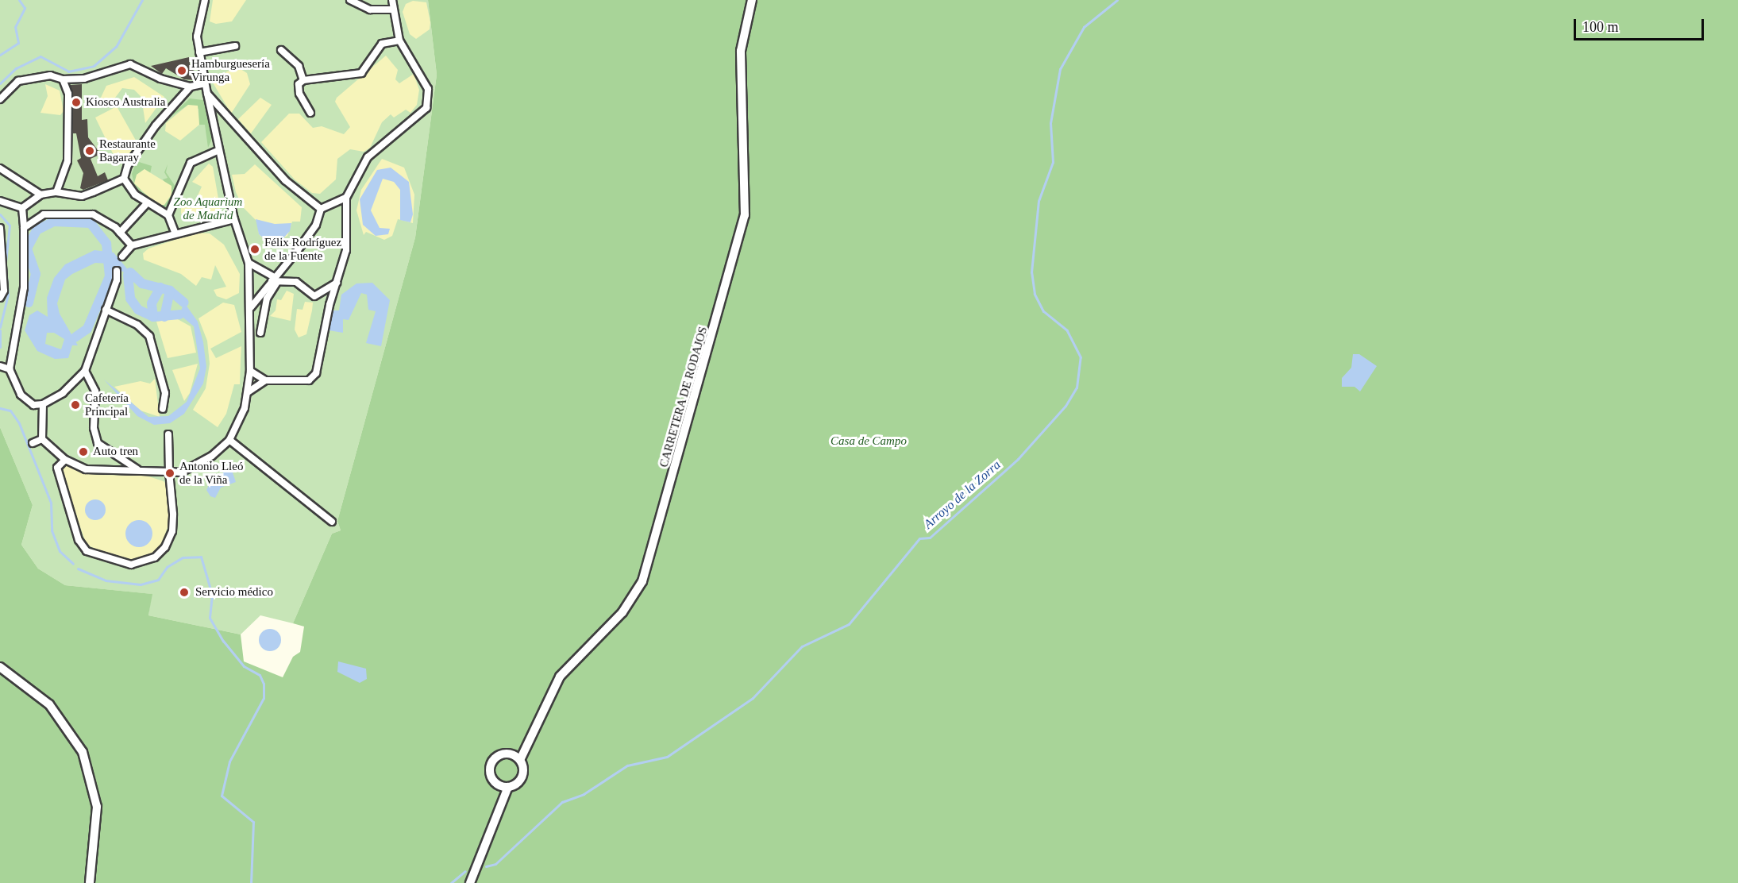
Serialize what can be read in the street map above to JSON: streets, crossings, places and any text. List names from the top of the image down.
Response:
{
  "streets": {
    "street": ["CARRETERA DE RODAJOS"]
  },
  "water": ["Arroyo de la Zorra"],
  "parks": ["Zoo Aquarium de Madrid", "Casa de Campo"],
  "places": [
    "Hamburguesería Virunga",
    "Kiosco Australia",
    "Restaurante Bagaray",
    "Félix Rodríguez de la Fuente",
    "Cafetería Principal",
    "Auto tren",
    "Antonio Lleó de la Viña",
    "Servicio médico"
  ],
  "scale_bar": "100 m"
}
